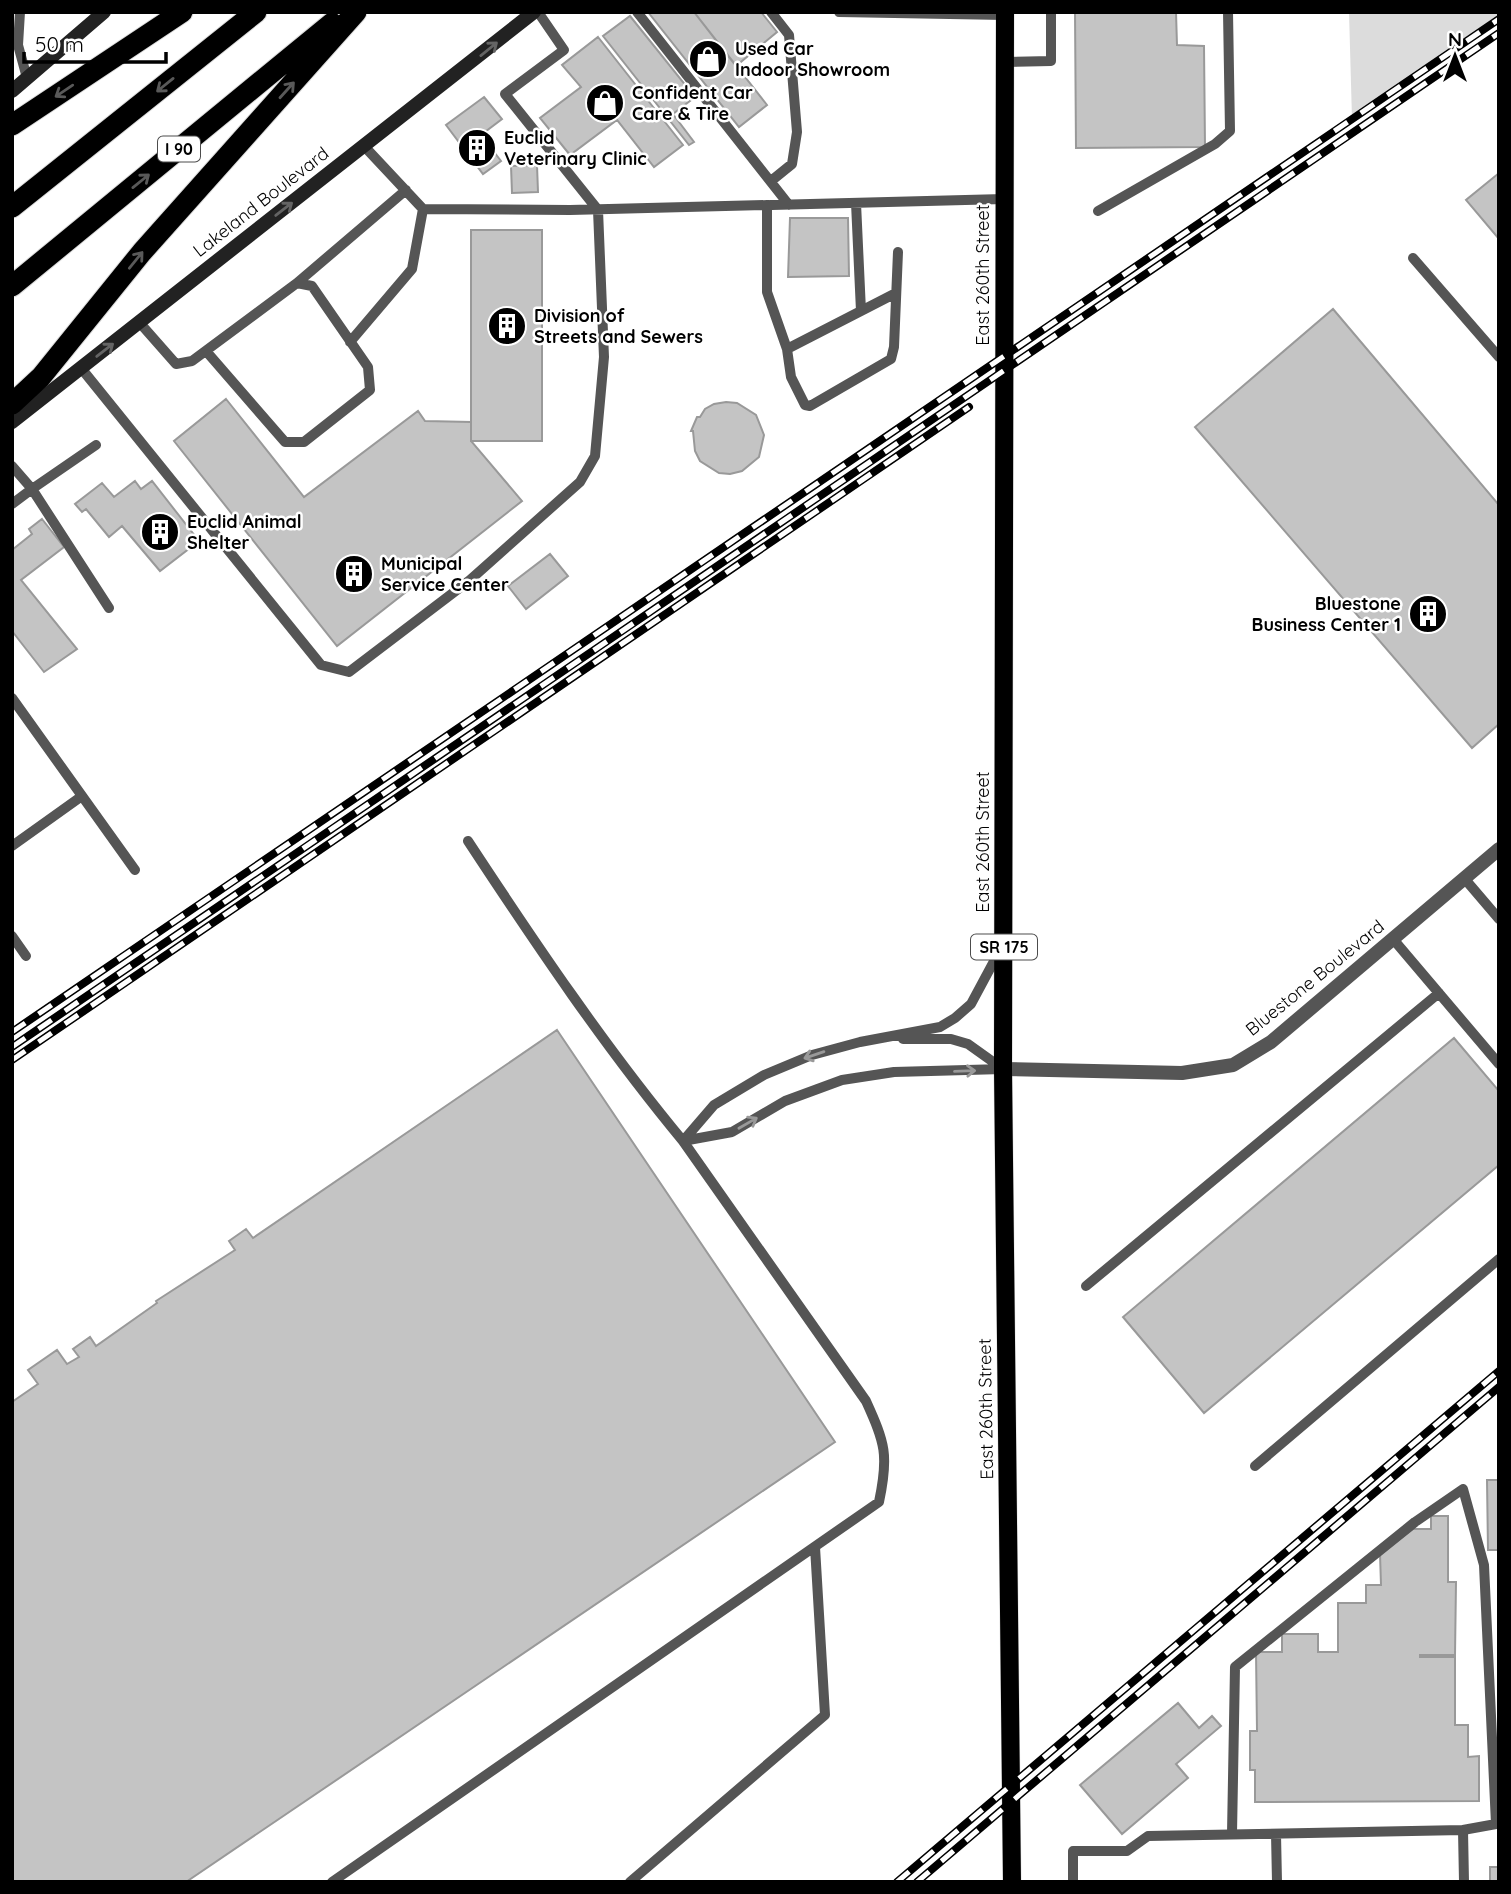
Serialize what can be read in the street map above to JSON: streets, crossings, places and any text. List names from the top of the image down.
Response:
{
  "streets": {
    "highway": ["I 90"],
    "main road": ["East 260th Street", "SR 175"],
    "street": ["Lakeland Boulevard", "Bluestone Boulevard"]
  },
  "crossings": [
    ["East 260th Street", "Bluestone Boulevard"]
  ],
  "one_way": ["Lakeland Boulevard"],
  "places": {
    "shop": ["Used Car Indoor Showroom", "Confident Car Care & Tire"],
    "building": [
      "Euclid Veterinary Clinic",
      "Division of Streets and Sewers",
      "Euclid Animal Shelter",
      "Municipal Service Center",
      "Bluestone Business Center 1"
    ]
  },
  "scale_bar": "50 m",
  "north": "top"
}
